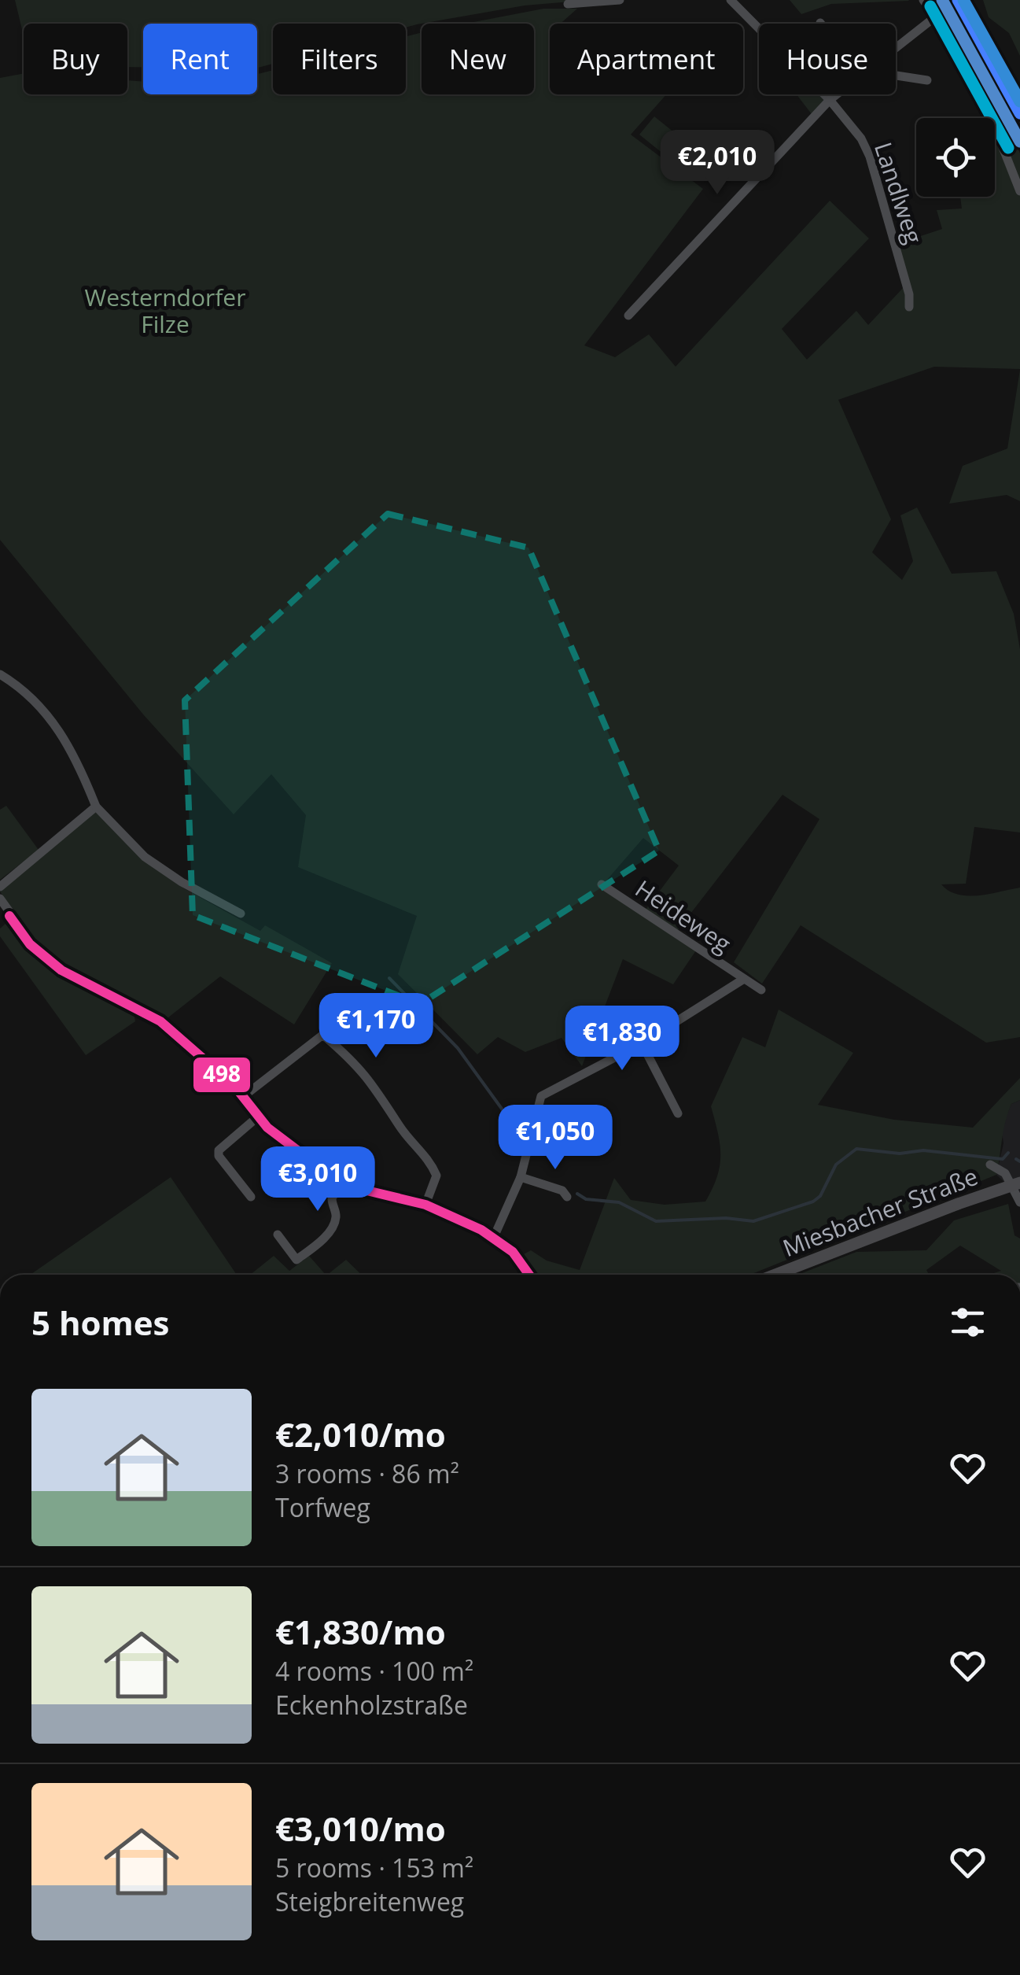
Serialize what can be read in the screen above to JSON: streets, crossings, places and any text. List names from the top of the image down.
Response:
{
  "streets": {
    "main road": ["Miesbacher Straße"],
    "street": ["Landlweg", "Heideweg"]
  },
  "parks": ["Westerndorfer Filze"],
  "lines": ["transit line 498"],
  "page": {
    "chip": [
      "Buy",
      "Rent",
      "Filters",
      "New",
      "Apartment",
      "House"
    ],
    "price": [
      "€2,010",
      "€1,170",
      "€1,830",
      "€1,050",
      "€3,010"
    ],
    "heading": "5 homes",
    "list": [
      {
        "name": "€2,010/mo",
        "note": "3 rooms · 86 m² · Torfweg"
      },
      {
        "name": "€1,830/mo",
        "note": "4 rooms · 100 m² · Eckenholzstraße"
      },
      {
        "name": "€3,010/mo",
        "note": "5 rooms · 153 m² · Steigbreitenweg"
      }
    ]
  }
}
